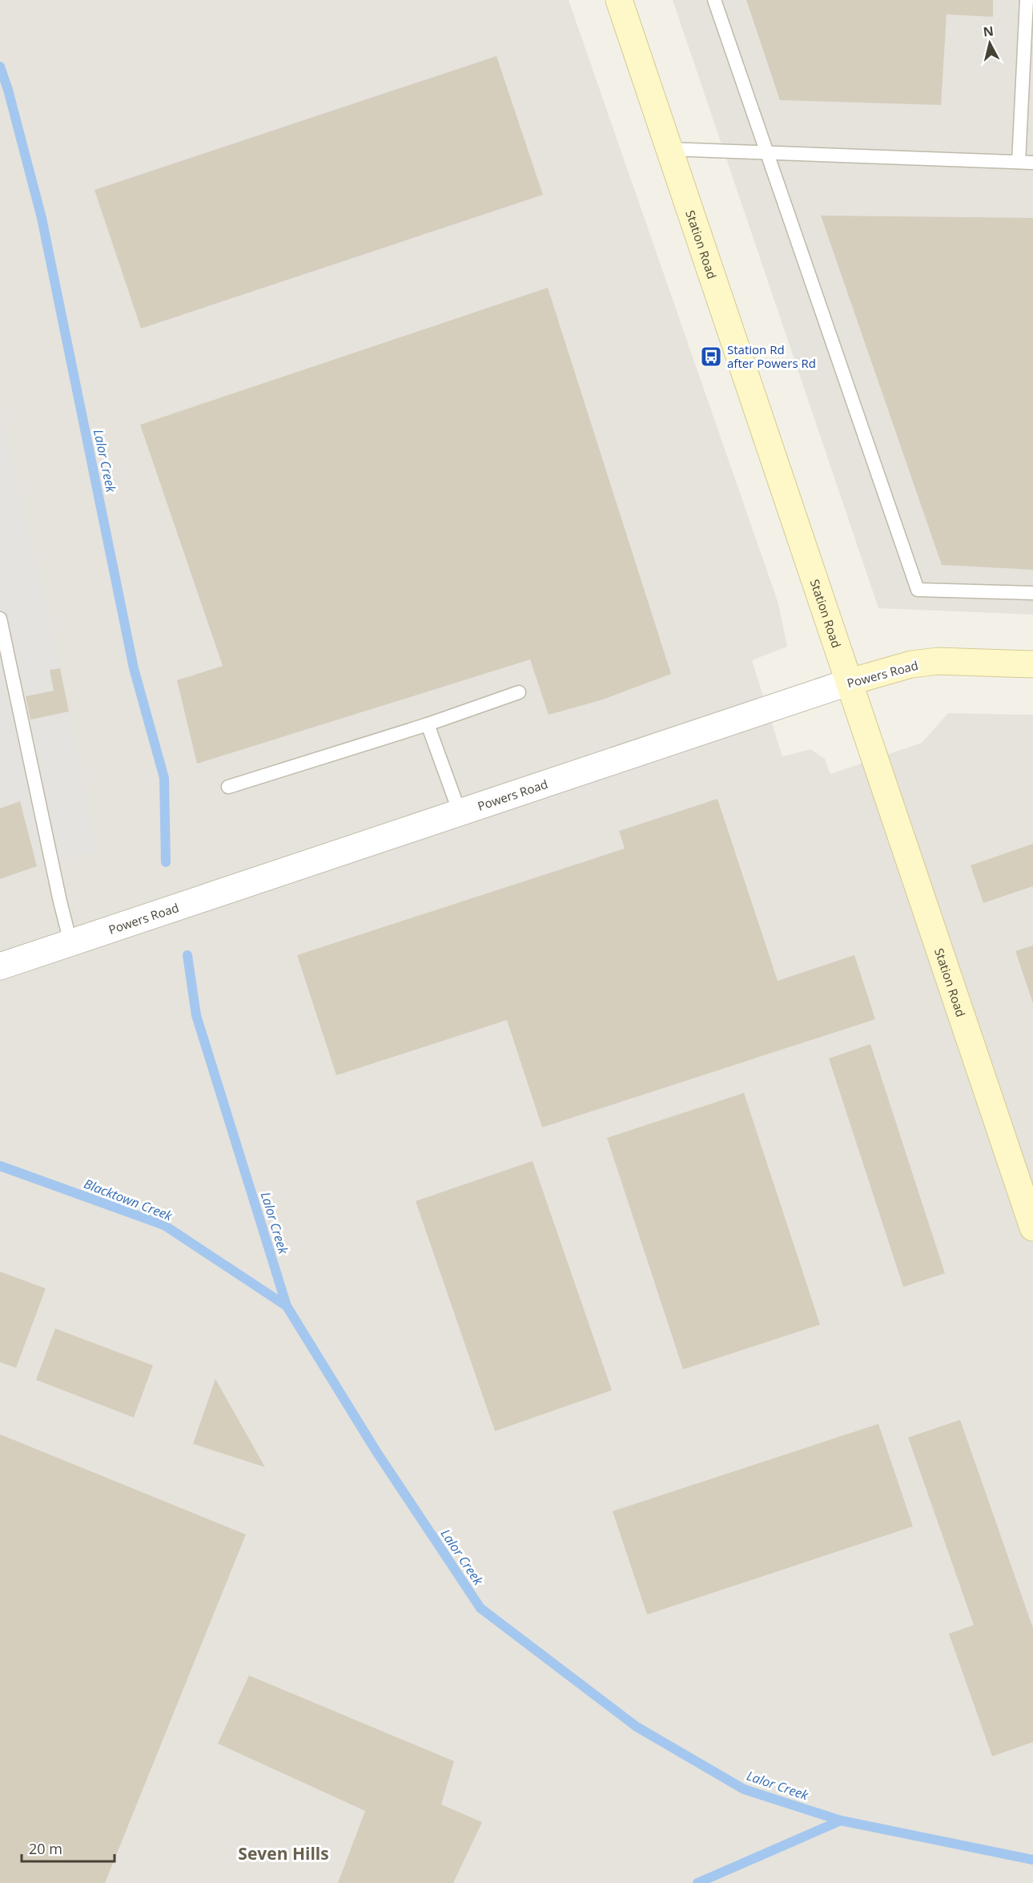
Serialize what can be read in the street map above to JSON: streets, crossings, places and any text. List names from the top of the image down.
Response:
{
  "streets": {
    "main road": ["Station Road", "Powers Road"]
  },
  "crossings": [
    ["Station Road", "Powers Road"]
  ],
  "districts": ["Seven Hills"],
  "water": ["Lalor Creek", "Blacktown Creek"],
  "places": {
    "bus stop": ["Station Rd after Powers Rd"]
  },
  "scale_bar": "20 m",
  "north": "top"
}
